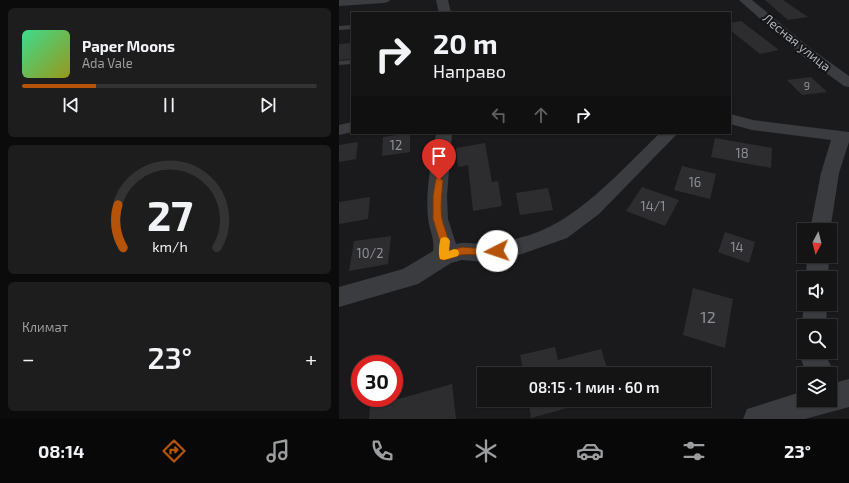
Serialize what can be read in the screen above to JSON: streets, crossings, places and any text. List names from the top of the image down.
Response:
{
  "streets": {
    "street": ["Лесная улица"]
  },
  "house_numbers": [
    "9",
    "12",
    "18",
    "16",
    "14/1",
    "14",
    "10/2",
    "12"
  ],
  "north": "bottom",
  "page": {
    "turn": ["20 m", "Направо"],
    "song": ["Paper Moons", "Ada Vale"],
    "tile": "Климат",
    "heat": ["−", "23°", "+"],
    "limit": "30",
    "trip": "08:15 · 1 мин · 60 m",
    "tabs": ["08:14", "23°"],
    "gauge": ["27", "km/h"]
  }
}
